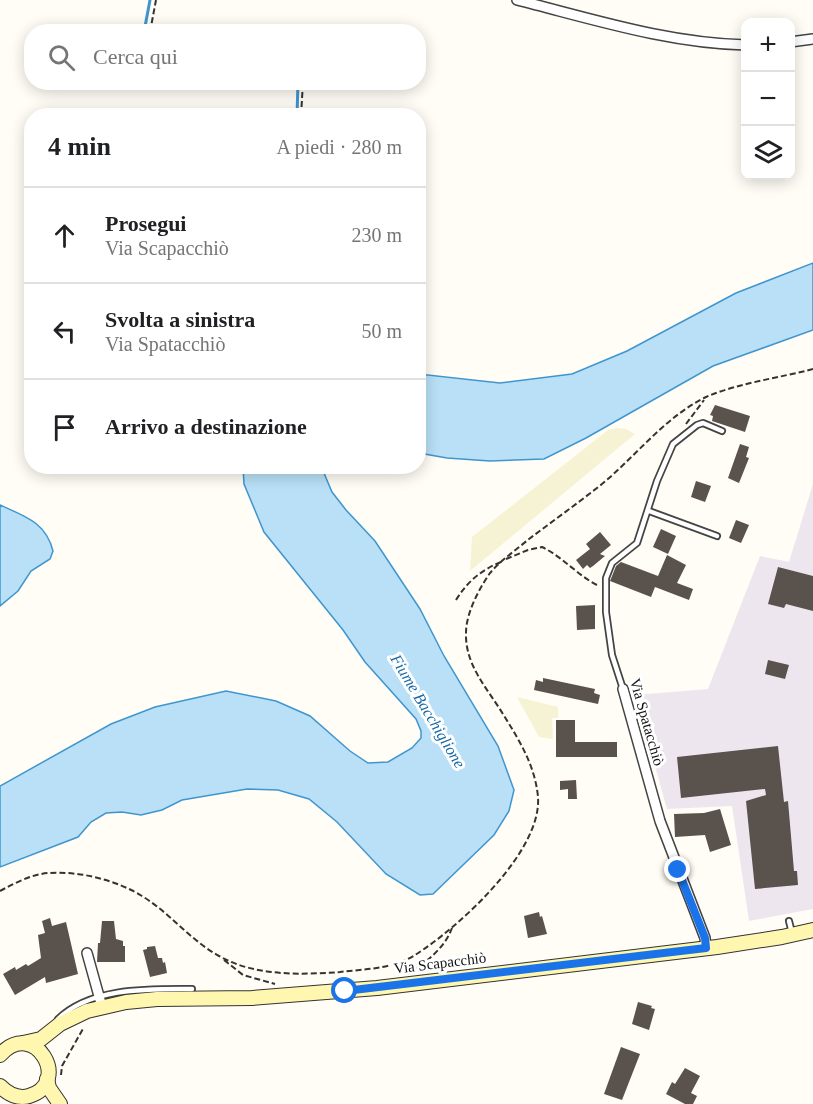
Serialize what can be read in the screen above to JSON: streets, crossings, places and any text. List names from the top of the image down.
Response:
{
  "streets": {
    "street": ["Via Spatacchiò", "Via Scapacchiò"]
  },
  "crossings": [
    ["Via Spatacchiò", "Via Scapacchiò"]
  ],
  "water": ["Fiume Bacchiglione"],
  "page": {
    "map_buttons": ["+", "−"],
    "search": "Cerca qui",
    "heading": ["4 min", "A piedi · 280 m"],
    "list": [
      ["Prosegui", "Via Scapacchiò", "230 m"],
      ["Svolta a sinistra", "Via Spatacchiò", "50 m"],
      "Arrivo a destinazione"
    ]
  }
}
